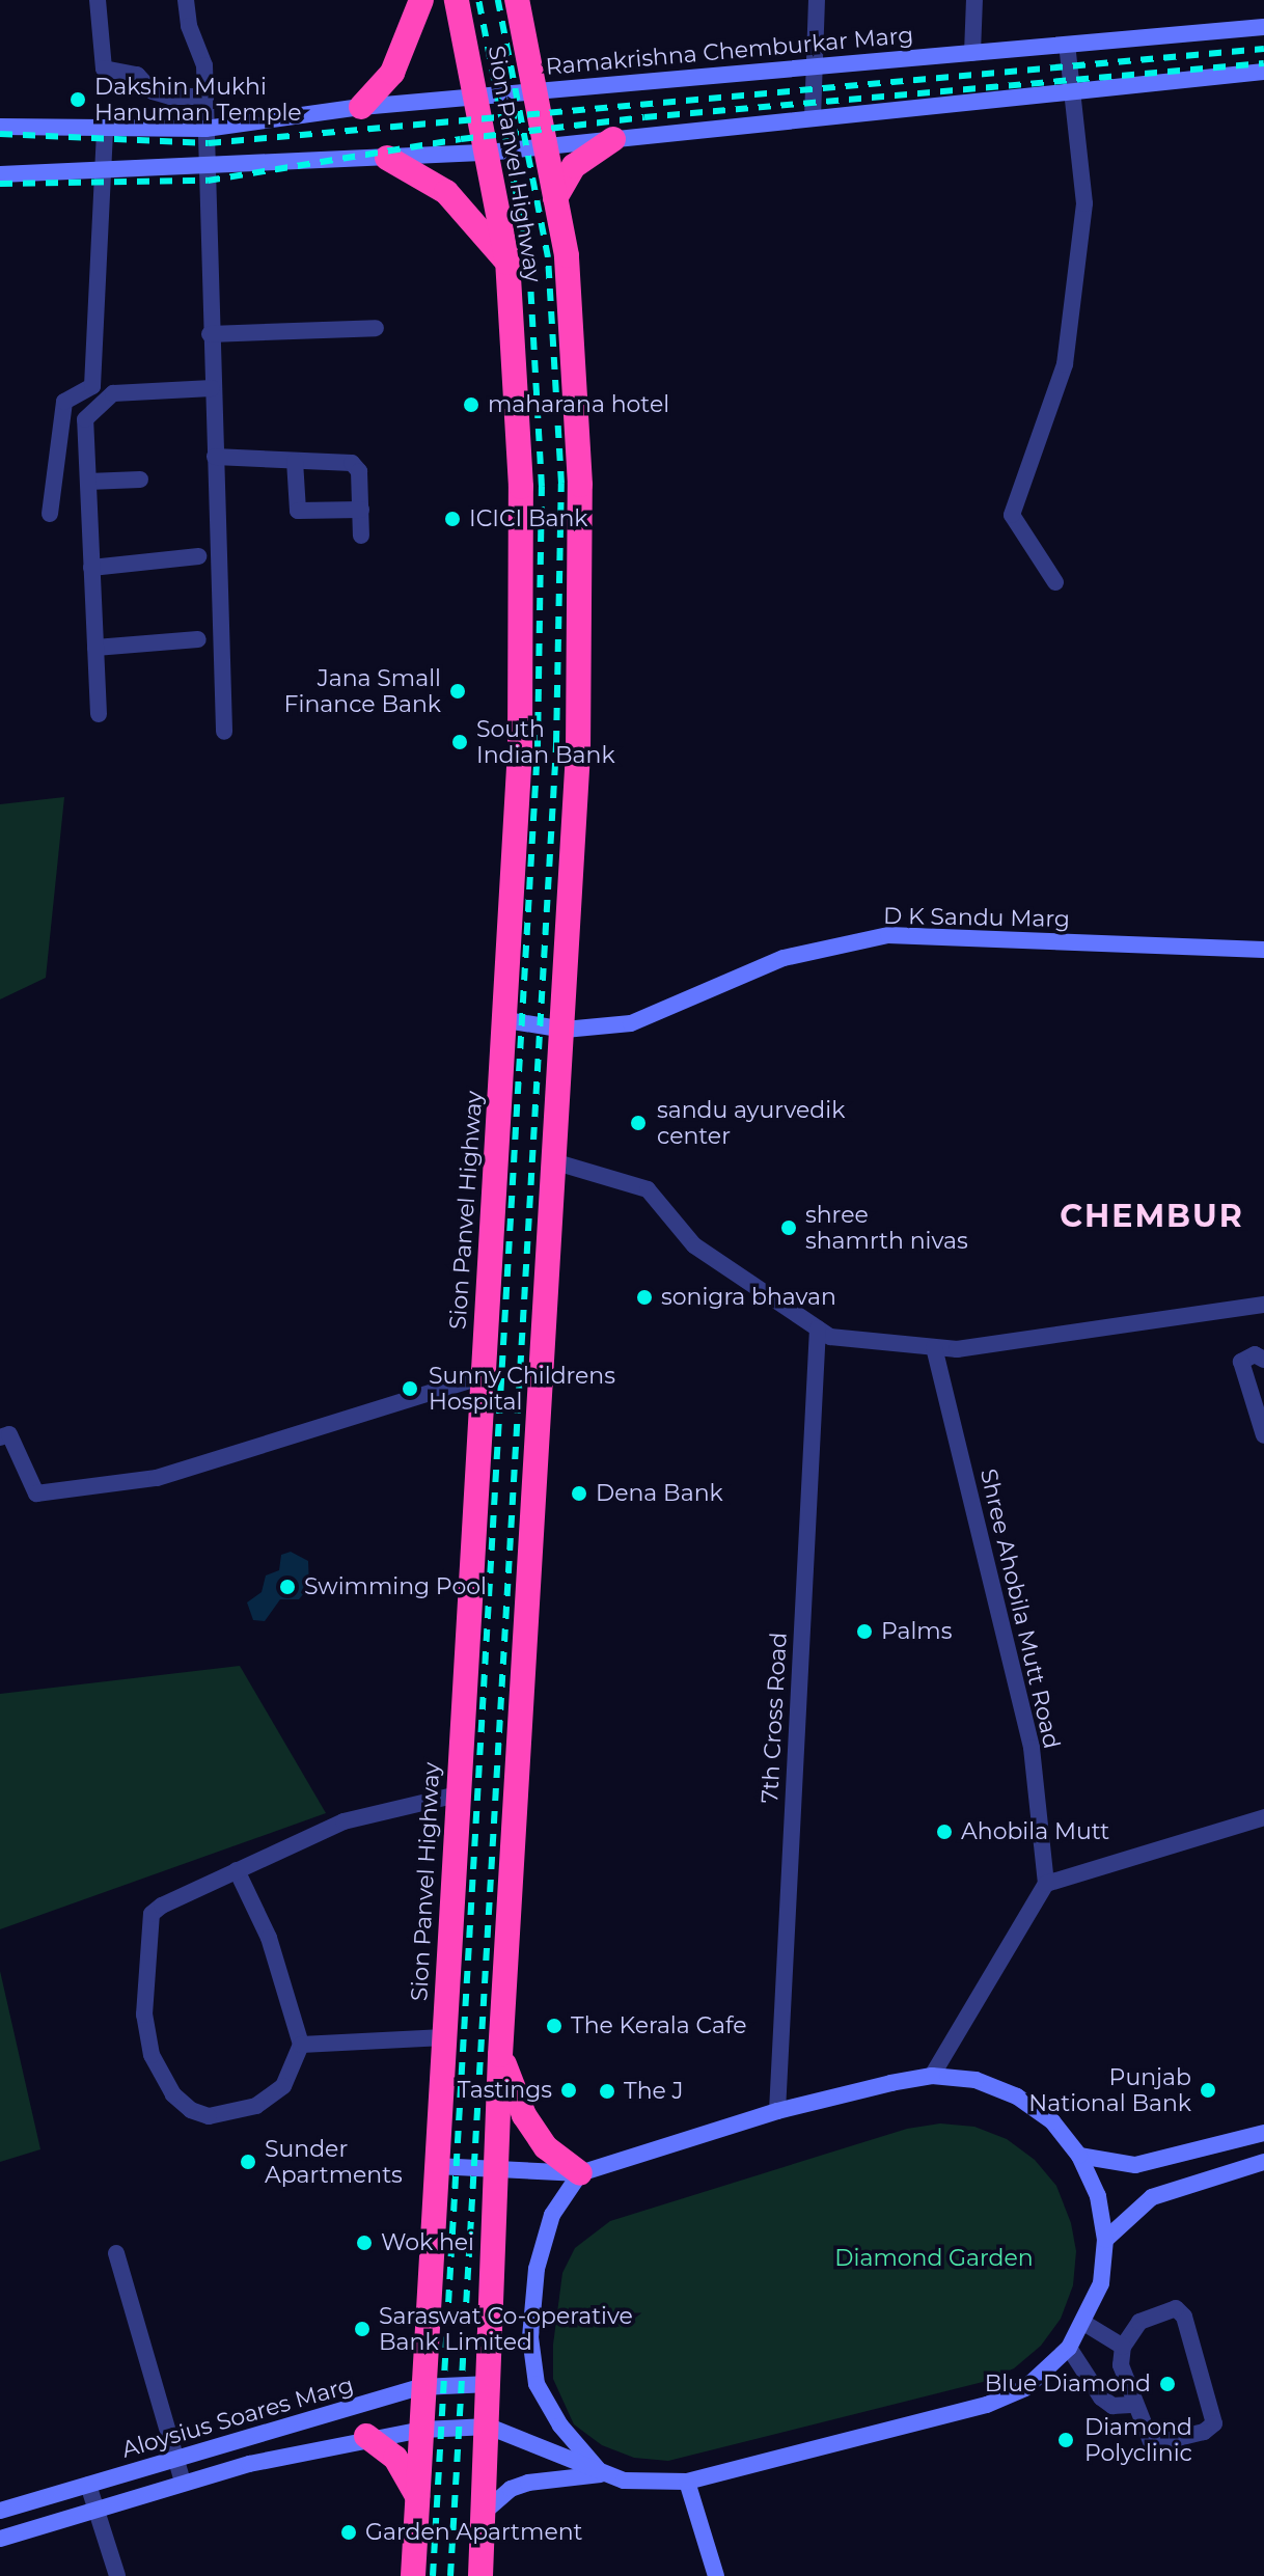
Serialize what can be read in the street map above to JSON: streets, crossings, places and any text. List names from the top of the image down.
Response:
{
  "streets": {
    "highway": ["Sion Panvel Highway"],
    "main road": ["Ramakrishna Chemburkar Marg", "D K Sandu Marg", "Aloysius Soares Marg"],
    "street": ["Shree Ahobila Mutt Road", "7th Cross Road"]
  },
  "crossings": [
    ["Ramakrishna Chemburkar Marg", "Sion Panvel Highway"],
    ["Sion Panvel Highway", "D K Sandu Marg"],
    ["Sion Panvel Highway", "Aloysius Soares Marg"]
  ],
  "districts": ["CHEMBUR"],
  "parks": ["Diamond Garden"],
  "places": [
    "Dakshin Mukhi Hanuman Temple",
    "maharana hotel",
    "ICICI Bank",
    "Jana Small Finance Bank",
    "South Indian Bank",
    "sandu ayurvedik center",
    "shree shamrth nivas",
    "sonigra bhavan",
    "Sunny Childrens Hospital",
    "Dena Bank",
    "Swimming Pool",
    "Palms",
    "Ahobila Mutt",
    "The Kerala Cafe",
    "Tastings",
    "Punjab National Bank",
    "The J",
    "Sunder Apartments",
    "Wok hei",
    "Saraswat Co-operative Bank Limited",
    "Blue Diamond",
    "Diamond Polyclinic",
    "Garden Apartment"
  ]
}
